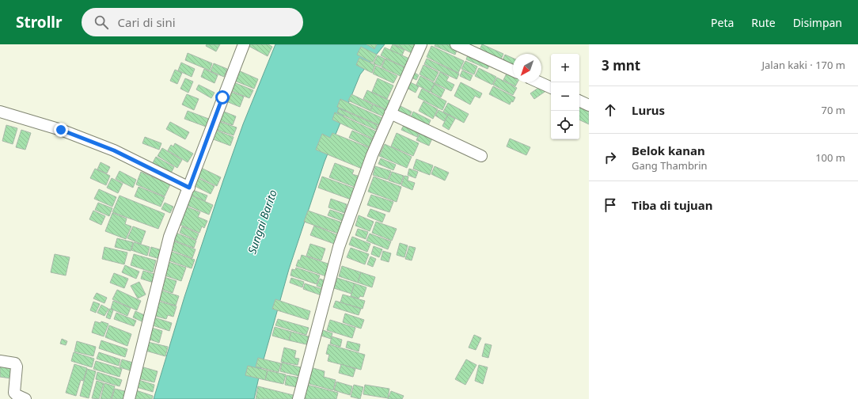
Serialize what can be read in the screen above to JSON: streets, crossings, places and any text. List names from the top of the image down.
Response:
{
  "water": ["Sungai Barito"],
  "north": "bottom left",
  "page": {
    "header": "Strollr",
    "search": "Cari di sini",
    "nav": ["Peta", "Rute", "Disimpan"],
    "heading": ["3 mnt", "Jalan kaki · 170 m"],
    "map_buttons": ["+", "−"],
    "list": [
      ["Lurus", "70 m"],
      ["Belok kanan", "Gang Thambrin", "100 m"],
      "Tiba di tujuan"
    ]
  }
}
